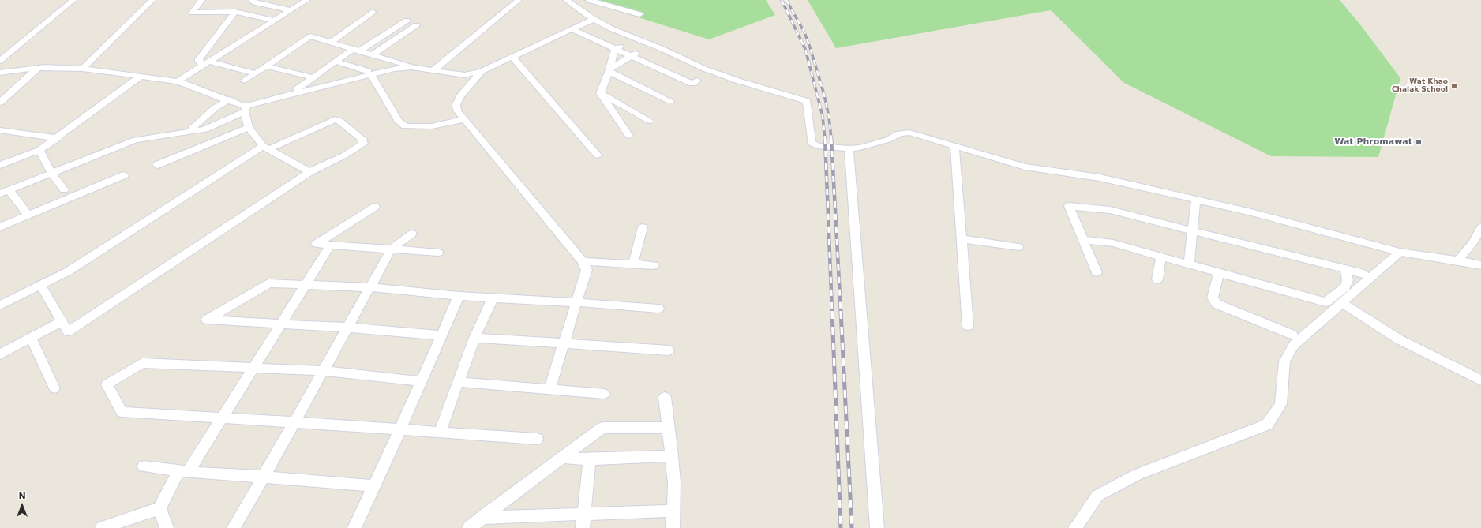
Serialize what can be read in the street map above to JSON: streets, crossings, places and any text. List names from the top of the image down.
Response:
{
  "places": ["Wat Khao Chalak School", "Wat Phromawat"],
  "north": "top"
}
